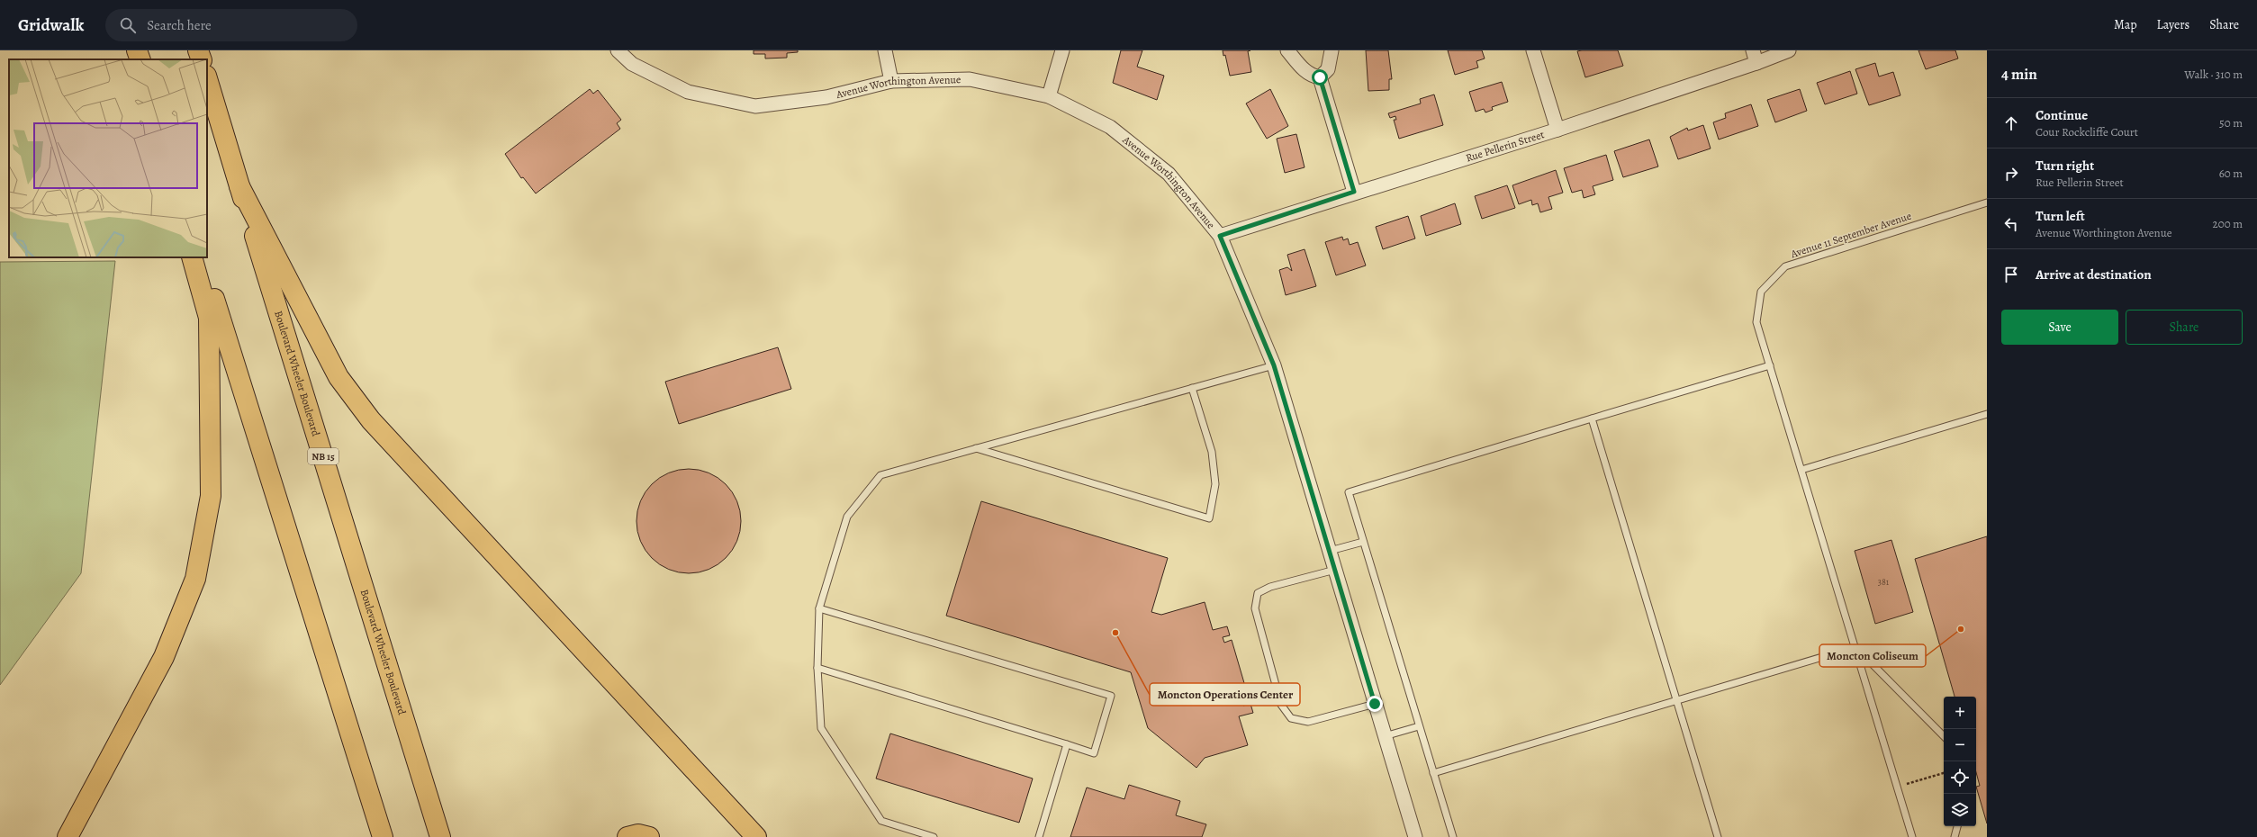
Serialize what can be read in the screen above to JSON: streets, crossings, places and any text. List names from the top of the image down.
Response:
{
  "streets": {
    "highway": ["Boulevard Wheeler Boulevard", "NB 15"],
    "street": ["Avenue Worthington Avenue", "Rue Pellerin Street"],
    "lane": ["Avenue 11 September Avenue"]
  },
  "crossings": [
    ["Avenue Worthington Avenue", "Rue Pellerin Street"]
  ],
  "places": ["Moncton Coliseum", "Moncton Operations Center"],
  "house_numbers": ["381"],
  "page": {
    "header": "Gridwalk",
    "search": "Search here",
    "nav": ["Map", "Layers", "Share"],
    "heading": ["4 min", "Walk · 310 m"],
    "list": [
      ["Continue", "Cour Rockcliffe Court", "50 m"],
      ["Turn right", "Rue Pellerin Street", "60 m"],
      ["Turn left", "Avenue Worthington Avenue", "200 m"],
      "Arrive at destination"
    ],
    "buttons": ["Save", "Share"],
    "map_buttons": ["+", "−"]
  }
}
